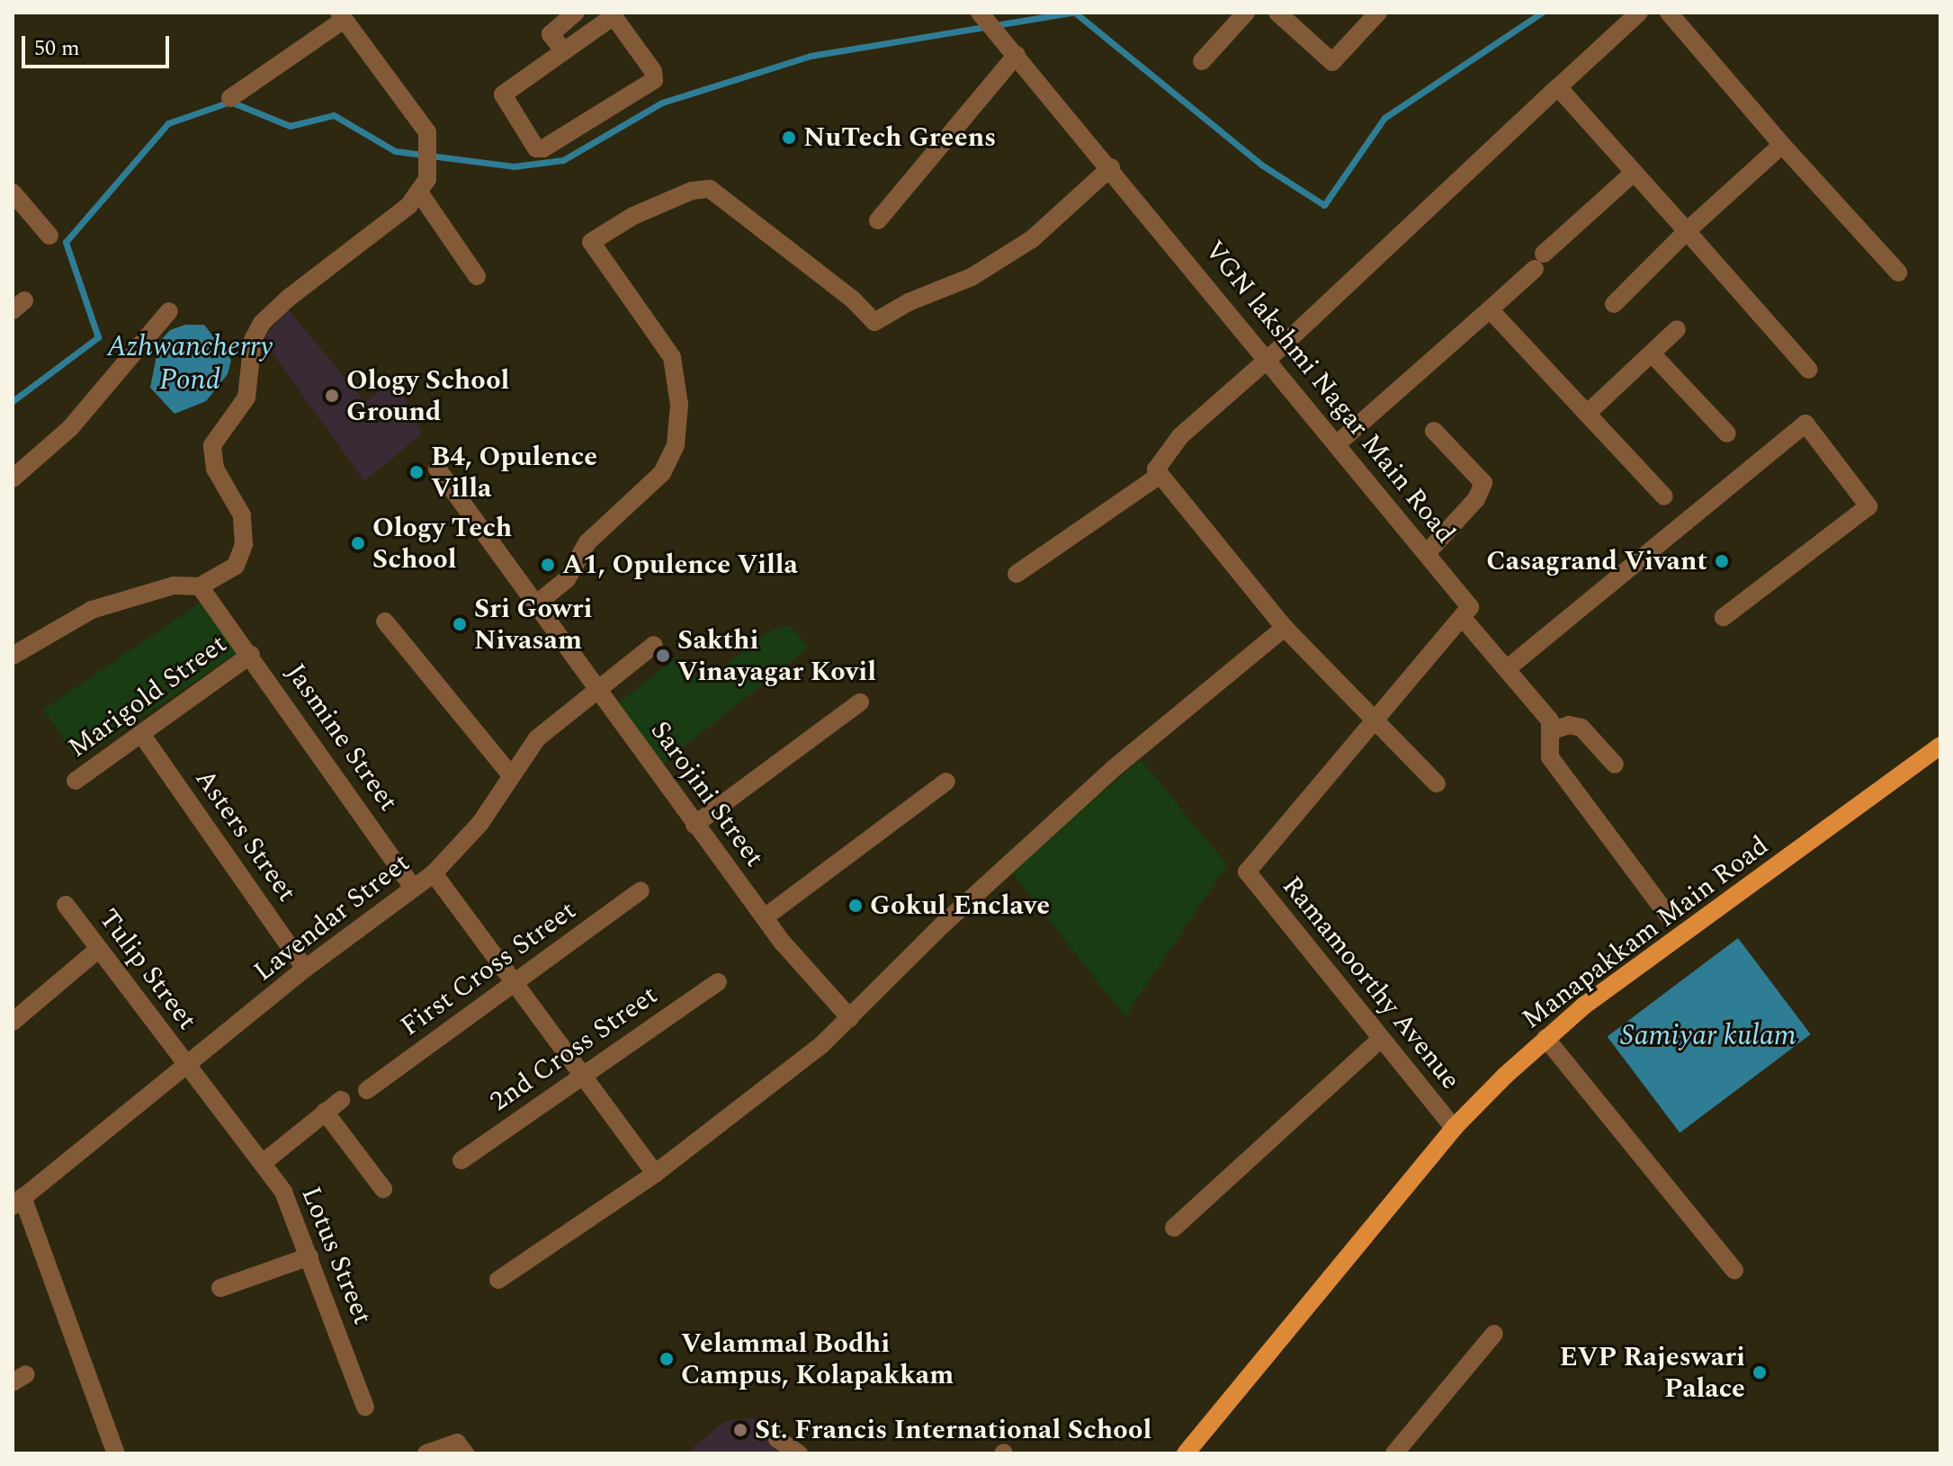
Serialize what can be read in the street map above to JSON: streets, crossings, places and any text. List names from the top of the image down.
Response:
{
  "streets": {
    "main road": ["Manapakkam Main Road"],
    "street": [
      "VGN lakshmi Nagar Main Road",
      "Marigold Street",
      "Jasmine Street",
      "Sarojini Street",
      "Asters Street",
      "Lavendar Street",
      "First Cross Street",
      "Tulip Street",
      "Ramamoorthy Avenue",
      "2nd Cross Street",
      "Lotus Street"
    ]
  },
  "crossings": [
    ["Marigold Street", "Jasmine Street"],
    ["Marigold Street", "Asters Street"],
    ["Jasmine Street", "Lavendar Street"],
    ["Sarojini Street", "Lavendar Street"],
    ["Asters Street", "Lavendar Street"],
    ["Lavendar Street", "Tulip Street"],
    ["Lavendar Street", "Lotus Street"],
    ["Manapakkam Main Road", "Ramamoorthy Avenue"],
    ["Tulip Street", "Lotus Street"]
  ],
  "water": ["Azhwancherry Pond", "Samiyar kulam"],
  "places": [
    "NuTech Greens",
    "Ology School Ground",
    "B4, Opulence Villa",
    "Ology Tech School",
    "Casagrand Vivant",
    "A1, Opulence Villa",
    "Sri Gowri Nivasam",
    "Sakthi Vinayagar Kovil",
    "Gokul Enclave",
    "Velammal Bodhi Campus, Kolapakkam",
    "EVP Rajeswari Palace",
    "St. Francis International School"
  ],
  "scale_bar": "50 m"
}
